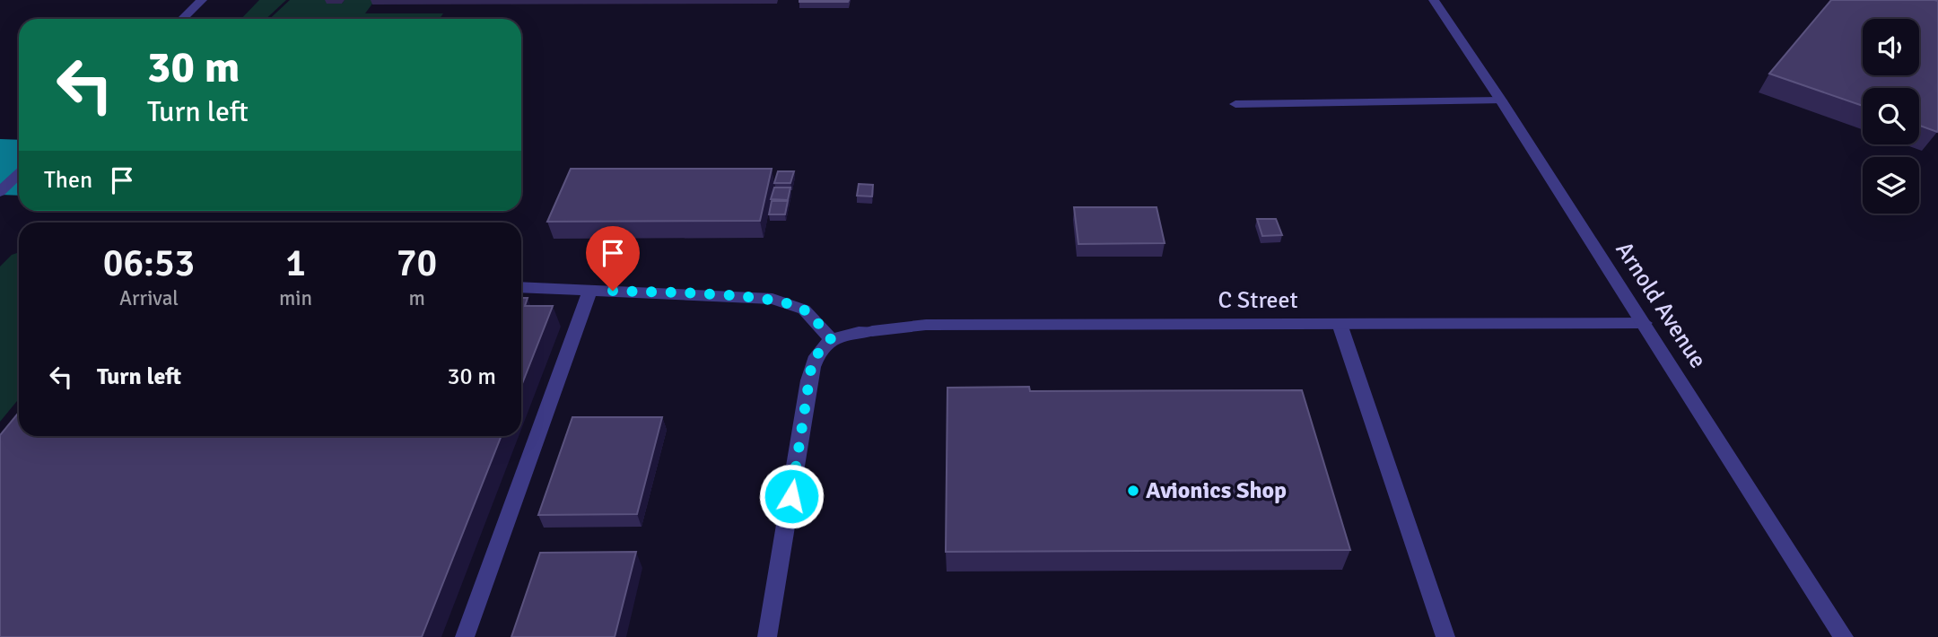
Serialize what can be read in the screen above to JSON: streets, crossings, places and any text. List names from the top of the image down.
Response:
{
  "streets": {
    "street": ["C Street", "Arnold Avenue"]
  },
  "crossings": [
    ["C Street", "Arnold Avenue"]
  ],
  "places": ["Avionics Shop"],
  "page": {
    "turn": ["30 m", "Turn left"],
    "then": "Then",
    "eta": [
      "06:53",
      "Arrival",
      "1",
      "min",
      "70",
      "m"
    ],
    "list": [
      {
        "name": "Turn left",
        "value": "30 m"
      }
    ]
  }
}
